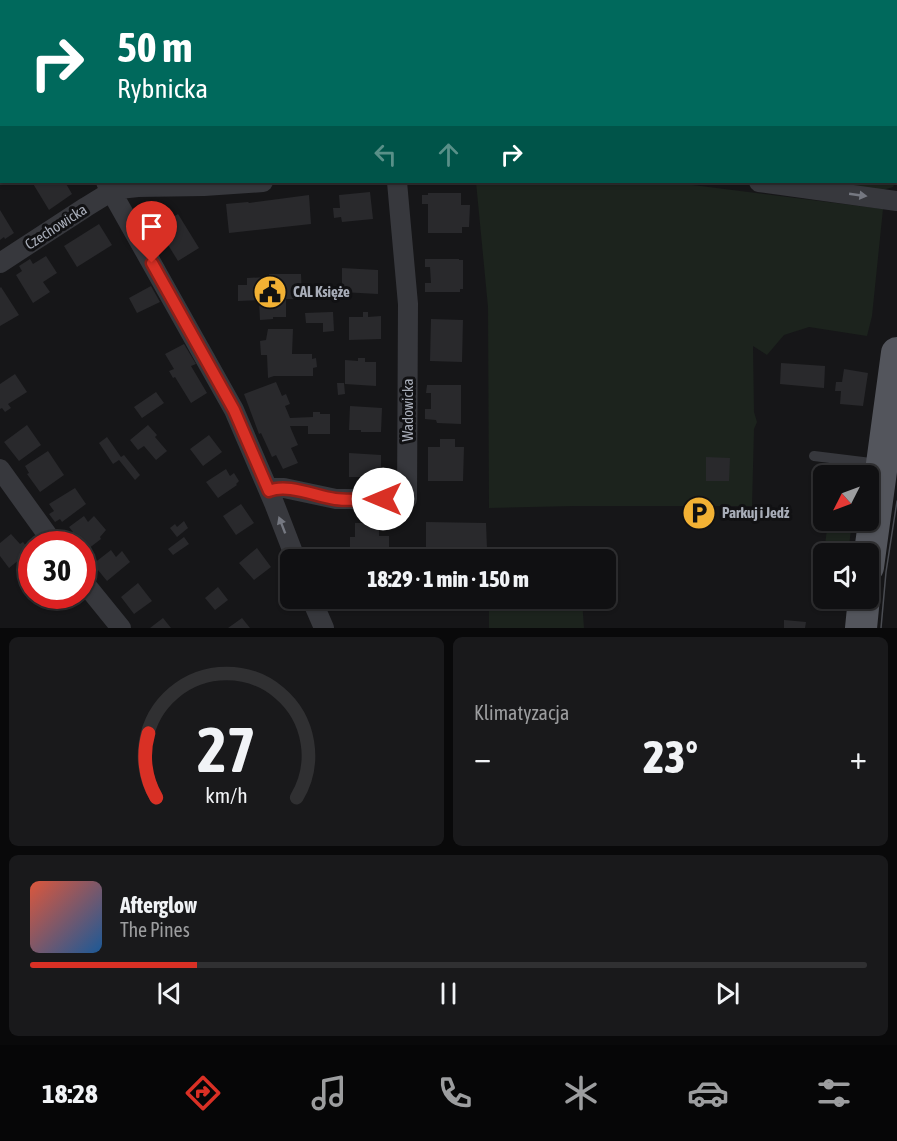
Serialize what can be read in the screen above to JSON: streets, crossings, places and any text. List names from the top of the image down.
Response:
{
  "streets": {
    "street": ["Czechowicka", "Wadowicka"]
  },
  "places": {
    "public building": ["CAL Księże"],
    "parking": ["Parkuj i Jedź"]
  },
  "north": "bottom left",
  "page": {
    "turn": ["50 m", "Rybnicka"],
    "limit": "30",
    "trip": "18:29 · 1 min · 150 m",
    "tile": "Klimatyzacja",
    "heat": ["−", "23°", "+"],
    "song": ["Afterglow", "The Pines"],
    "tabs": "18:28",
    "gauge": ["27", "km/h"]
  }
}
